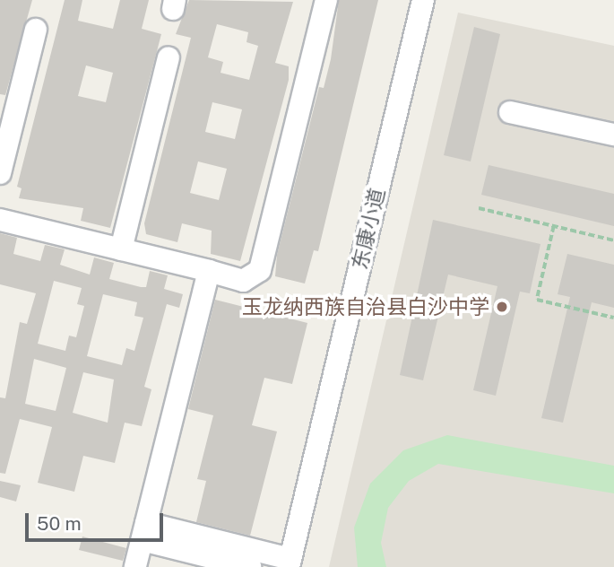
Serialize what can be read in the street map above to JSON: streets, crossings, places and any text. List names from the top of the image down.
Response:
{
  "streets": {
    "street": ["东康小道"]
  },
  "places": ["玉龙纳西族自治县白沙中学"],
  "scale_bar": "50 m"
}
